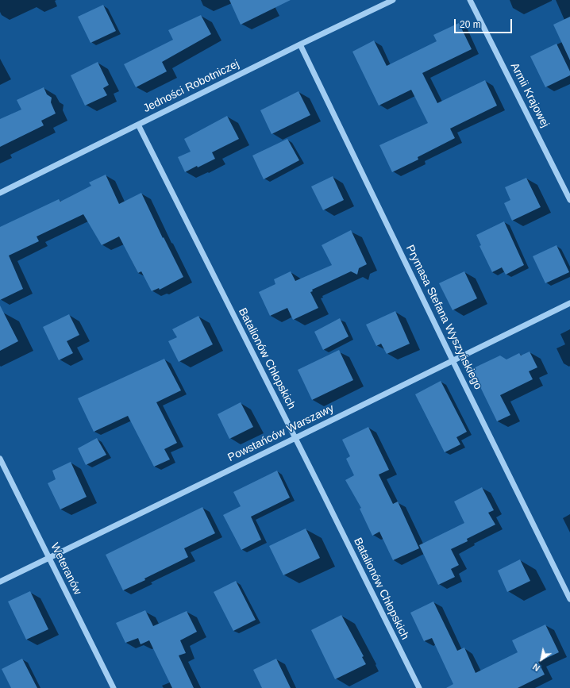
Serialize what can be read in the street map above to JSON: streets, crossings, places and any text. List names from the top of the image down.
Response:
{
  "streets": {
    "street": [
      "Jedności Robotniczej",
      "Armii Krajowej",
      "Prymasa Stefana Wyszyńskiego",
      "Batalionów Chłopskich",
      "Powstańców Warszawy",
      "Weteranów"
    ]
  },
  "crossings": [
    ["Jedności Robotniczej", "Prymasa Stefana Wyszyńskiego"],
    ["Jedności Robotniczej", "Batalionów Chłopskich"],
    ["Prymasa Stefana Wyszyńskiego", "Powstańców Warszawy"],
    ["Batalionów Chłopskich", "Powstańców Warszawy"],
    ["Powstańców Warszawy", "Weteranów"]
  ],
  "scale_bar": "20 m",
  "north": "bottom left"
}
